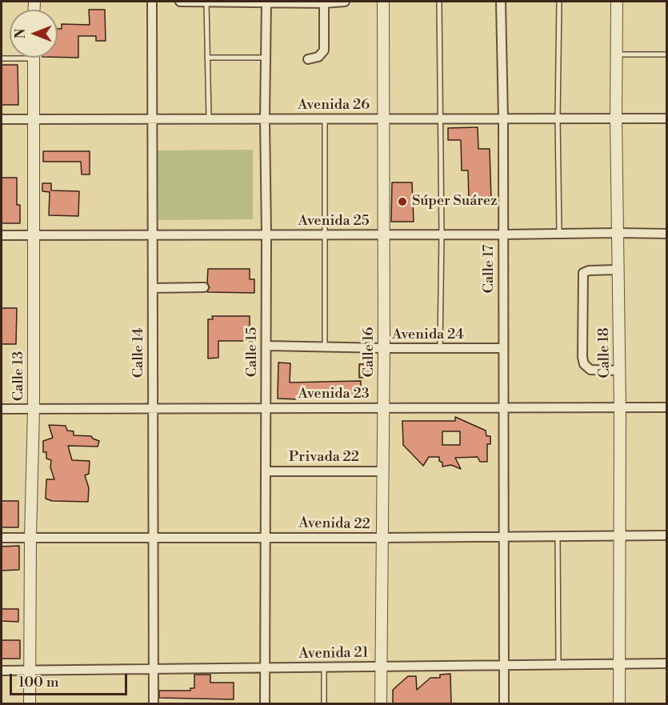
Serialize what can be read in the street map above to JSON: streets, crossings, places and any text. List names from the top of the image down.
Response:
{
  "streets": {
    "street": [
      "Avenida 26",
      "Avenida 25",
      "Calle 17",
      "Avenida 24",
      "Calle 15",
      "Calle 16",
      "Calle 14",
      "Calle 18",
      "Calle 13",
      "Avenida 23",
      "Privada 22",
      "Avenida 22",
      "Avenida 21"
    ]
  },
  "crossings": [
    ["Avenida 26", "Calle 17"],
    ["Avenida 26", "Calle 15"],
    ["Avenida 26", "Calle 16"],
    ["Avenida 26", "Calle 14"],
    ["Avenida 26", "Calle 18"],
    ["Avenida 26", "Calle 13"],
    ["Avenida 25", "Calle 17"],
    ["Avenida 25", "Calle 15"],
    ["Avenida 25", "Calle 16"],
    ["Avenida 25", "Calle 14"],
    ["Avenida 25", "Calle 18"],
    ["Avenida 25", "Calle 13"],
    ["Calle 17", "Avenida 24"],
    ["Calle 17", "Avenida 23"],
    ["Calle 17", "Avenida 22"],
    ["Calle 17", "Avenida 21"],
    ["Avenida 24", "Calle 15"],
    ["Avenida 24", "Calle 16"],
    ["Calle 15", "Avenida 23"],
    ["Calle 15", "Privada 22"],
    ["Calle 15", "Avenida 22"],
    ["Calle 15", "Avenida 21"],
    ["Calle 16", "Avenida 23"],
    ["Calle 16", "Privada 22"],
    ["Calle 16", "Avenida 22"],
    ["Calle 16", "Avenida 21"],
    ["Calle 14", "Avenida 23"],
    ["Calle 14", "Avenida 22"],
    ["Calle 14", "Avenida 21"],
    ["Calle 18", "Avenida 23"],
    ["Calle 18", "Avenida 22"],
    ["Calle 18", "Avenida 21"],
    ["Calle 13", "Avenida 23"],
    ["Calle 13", "Avenida 22"],
    ["Calle 13", "Avenida 21"]
  ],
  "places": ["Súper Suárez"],
  "scale_bar": "100 m",
  "north": "left"
}
